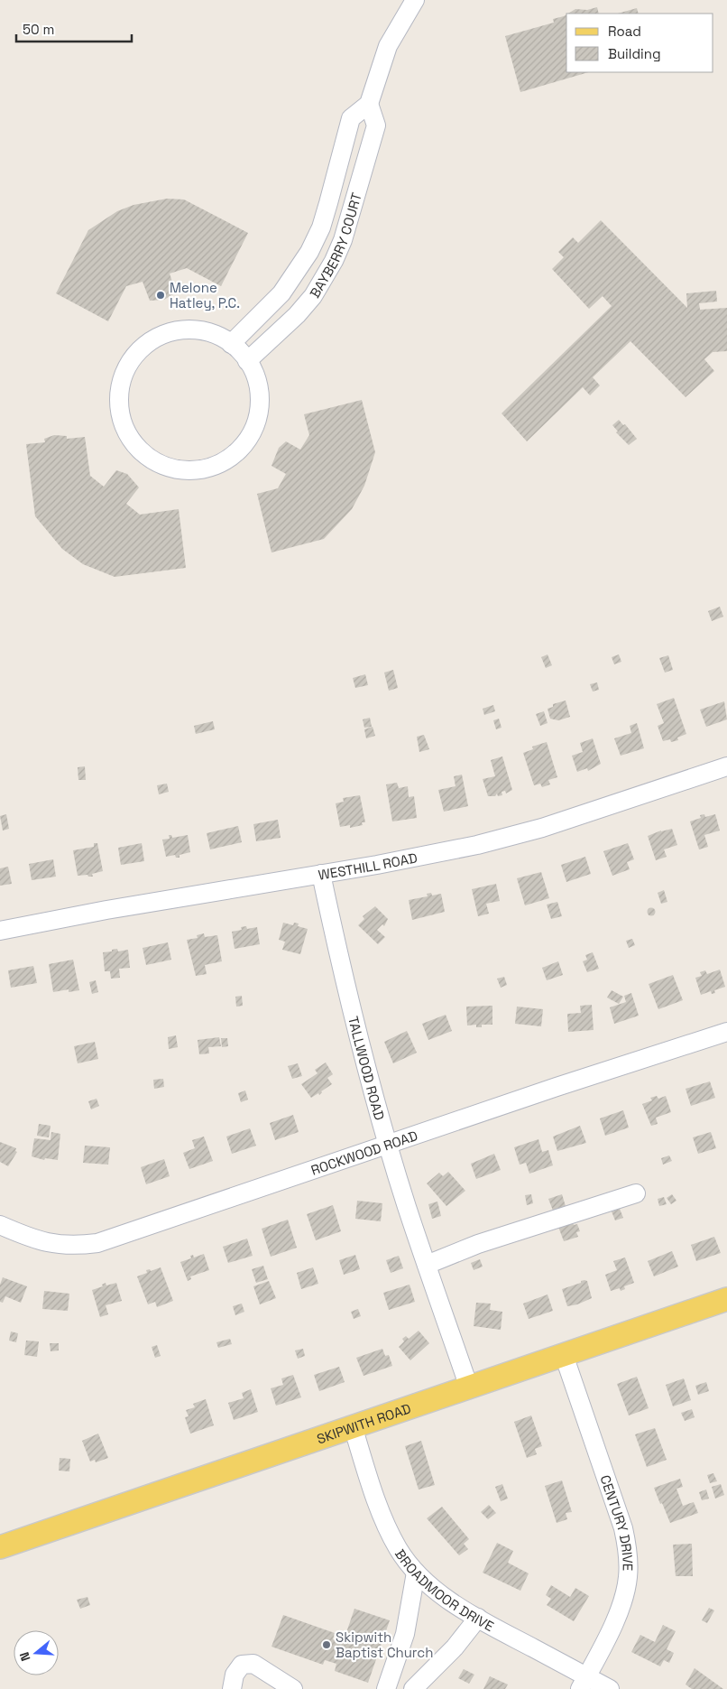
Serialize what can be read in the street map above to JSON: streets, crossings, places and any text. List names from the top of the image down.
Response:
{
  "streets": {
    "main road": ["SKIPWITH ROAD"],
    "street": [
      "BAYBERRY COURT",
      "WESTHILL ROAD",
      "TALLWOOD ROAD",
      "ROCKWOOD ROAD",
      "CENTURY DRIVE",
      "BROADMOOR DRIVE"
    ]
  },
  "crossings": [
    ["WESTHILL ROAD", "TALLWOOD ROAD"],
    ["TALLWOOD ROAD", "ROCKWOOD ROAD"],
    ["TALLWOOD ROAD", "SKIPWITH ROAD"],
    ["SKIPWITH ROAD", "CENTURY DRIVE"],
    ["SKIPWITH ROAD", "BROADMOOR DRIVE"],
    ["CENTURY DRIVE", "BROADMOOR DRIVE"]
  ],
  "places": ["Melone Hatley, P.C.", "Skipwith Baptist Church"],
  "legend": ["Road", "Building"],
  "scale_bar": "50 m",
  "north": "left"
}
